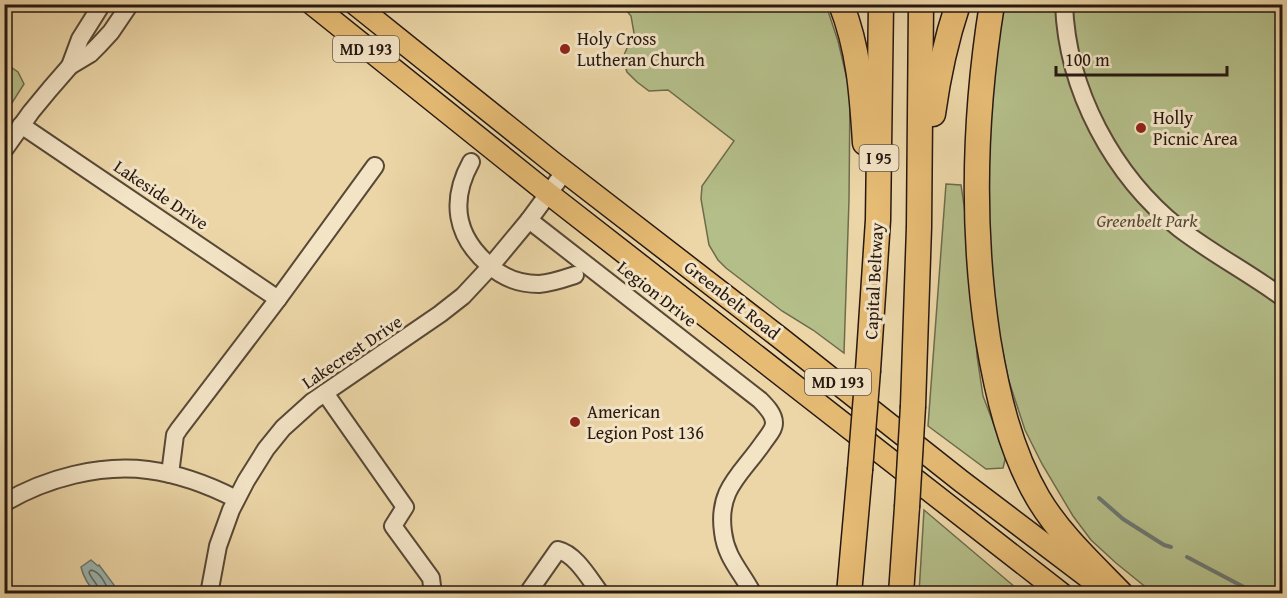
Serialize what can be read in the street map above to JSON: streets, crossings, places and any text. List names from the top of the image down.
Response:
{
  "streets": {
    "highway": ["I 95", "Capital Beltway"],
    "main road": ["MD 193", "Greenbelt Road"],
    "street": ["Lakeside Drive", "Legion Drive", "Lakecrest Drive"]
  },
  "crossings": [
    ["Legion Drive", "Lakecrest Drive"],
    ["Greenbelt Road", "Lakecrest Drive"]
  ],
  "parks": ["Greenbelt Park"],
  "places": ["Holy Cross Lutheran Church", "Holly Picnic Area", "American Legion Post 136"],
  "scale_bar": "100 m"
}
